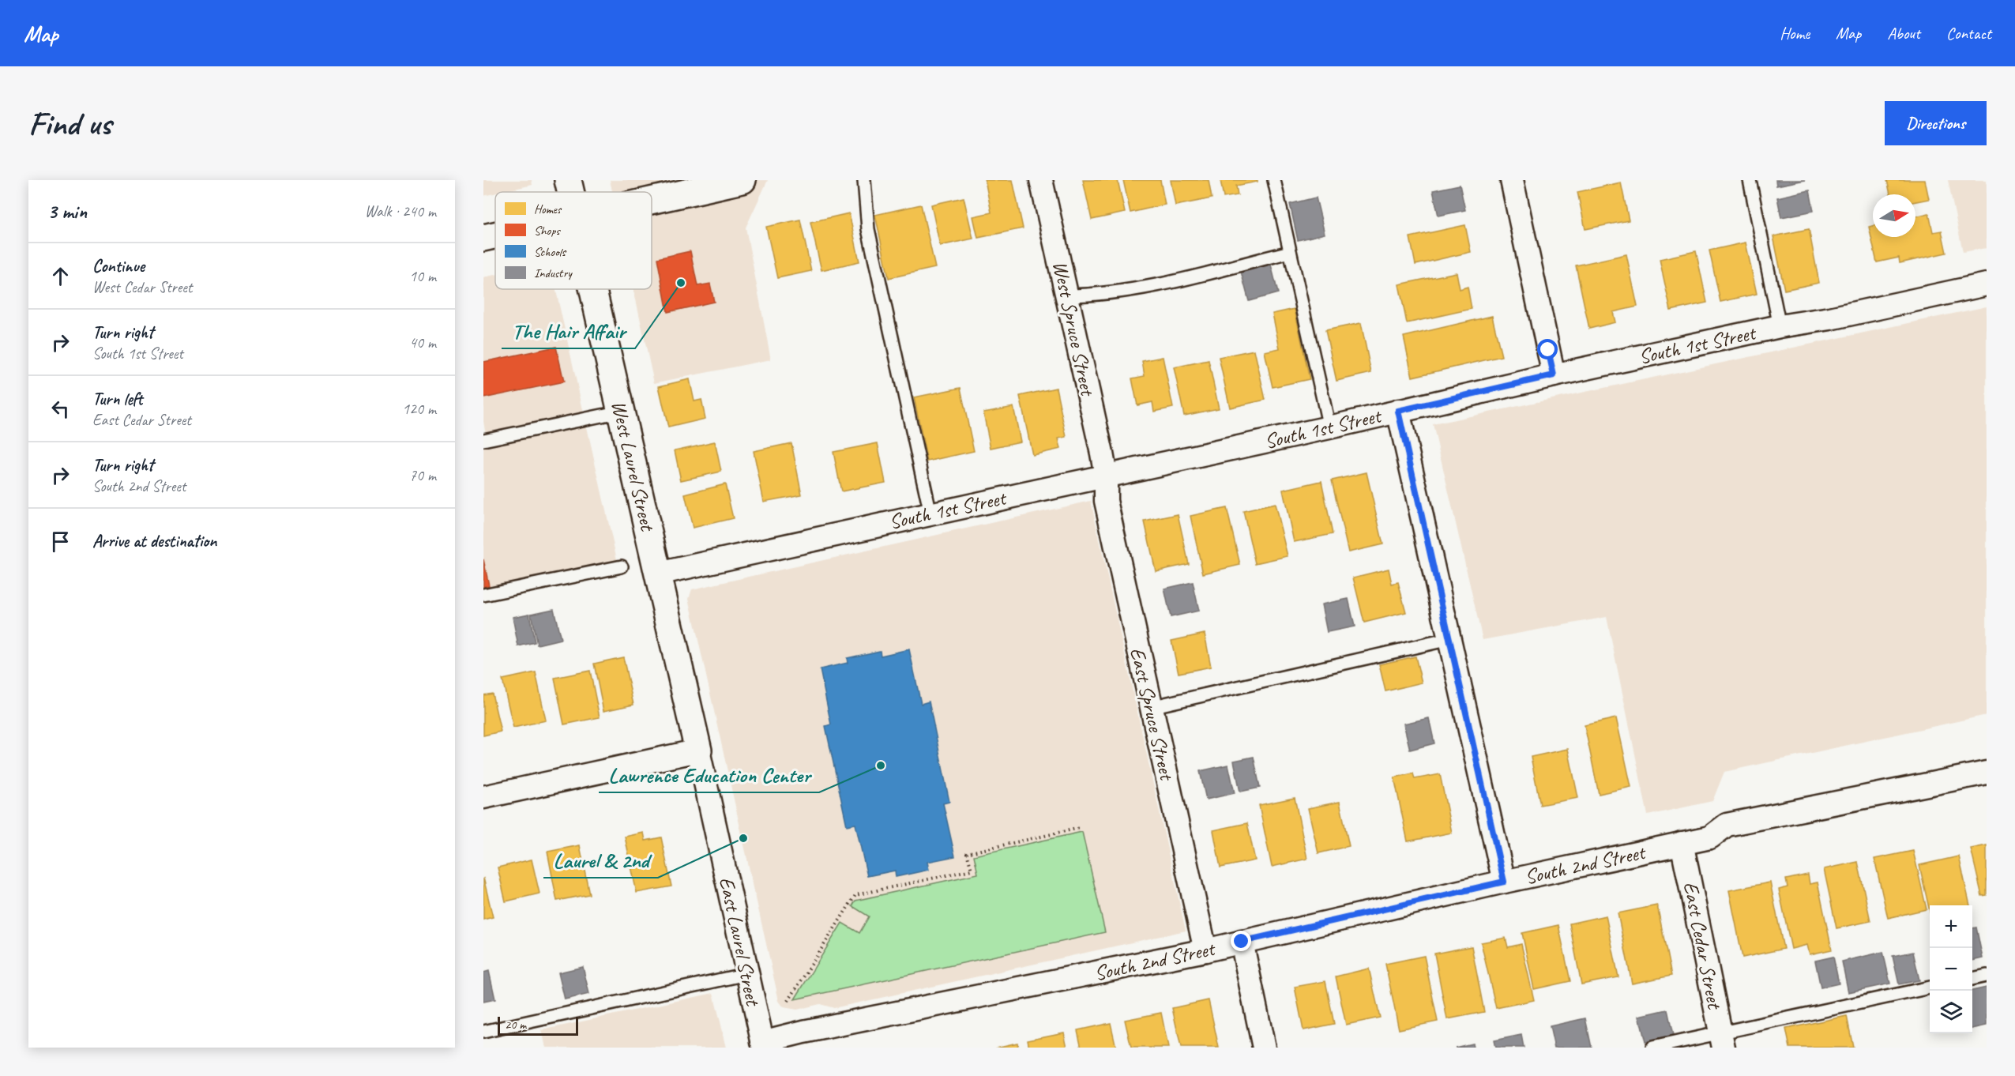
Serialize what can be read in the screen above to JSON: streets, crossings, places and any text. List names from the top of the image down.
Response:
{
  "streets": {
    "street": [
      "West Spruce Street",
      "South 1st Street",
      "West Laurel Street",
      "East Spruce Street",
      "South 2nd Street",
      "East Laurel Street",
      "East Cedar Street"
    ]
  },
  "crossings": [
    ["West Spruce Street", "South 1st Street"],
    ["West Spruce Street", "East Spruce Street"],
    ["South 1st Street", "West Laurel Street"],
    ["South 1st Street", "East Spruce Street"],
    ["West Laurel Street", "East Laurel Street"],
    ["East Spruce Street", "South 2nd Street"],
    ["South 2nd Street", "East Laurel Street"],
    ["South 2nd Street", "East Cedar Street"]
  ],
  "places": ["The Hair Affair", "Lawrence Education Center", "Laurel & 2nd"],
  "legend": [
    "Homes",
    "Shops",
    "Schools",
    "Industry"
  ],
  "scale_bar": "20 m",
  "north": "right",
  "page": {
    "header": "Map",
    "nav": [
      "Home",
      "Map",
      "About",
      "Contact"
    ],
    "buttons": "Directions",
    "title": "Find us",
    "heading": ["3 min", "Walk · 240 m"],
    "list": [
      ["Continue", "West Cedar Street", "10 m"],
      ["Turn right", "South 1st Street", "40 m"],
      ["Turn left", "East Cedar Street", "120 m"],
      ["Turn right", "South 2nd Street", "70 m"],
      "Arrive at destination"
    ],
    "map_buttons": ["+", "−"],
    "scale": "20 m"
  }
}
